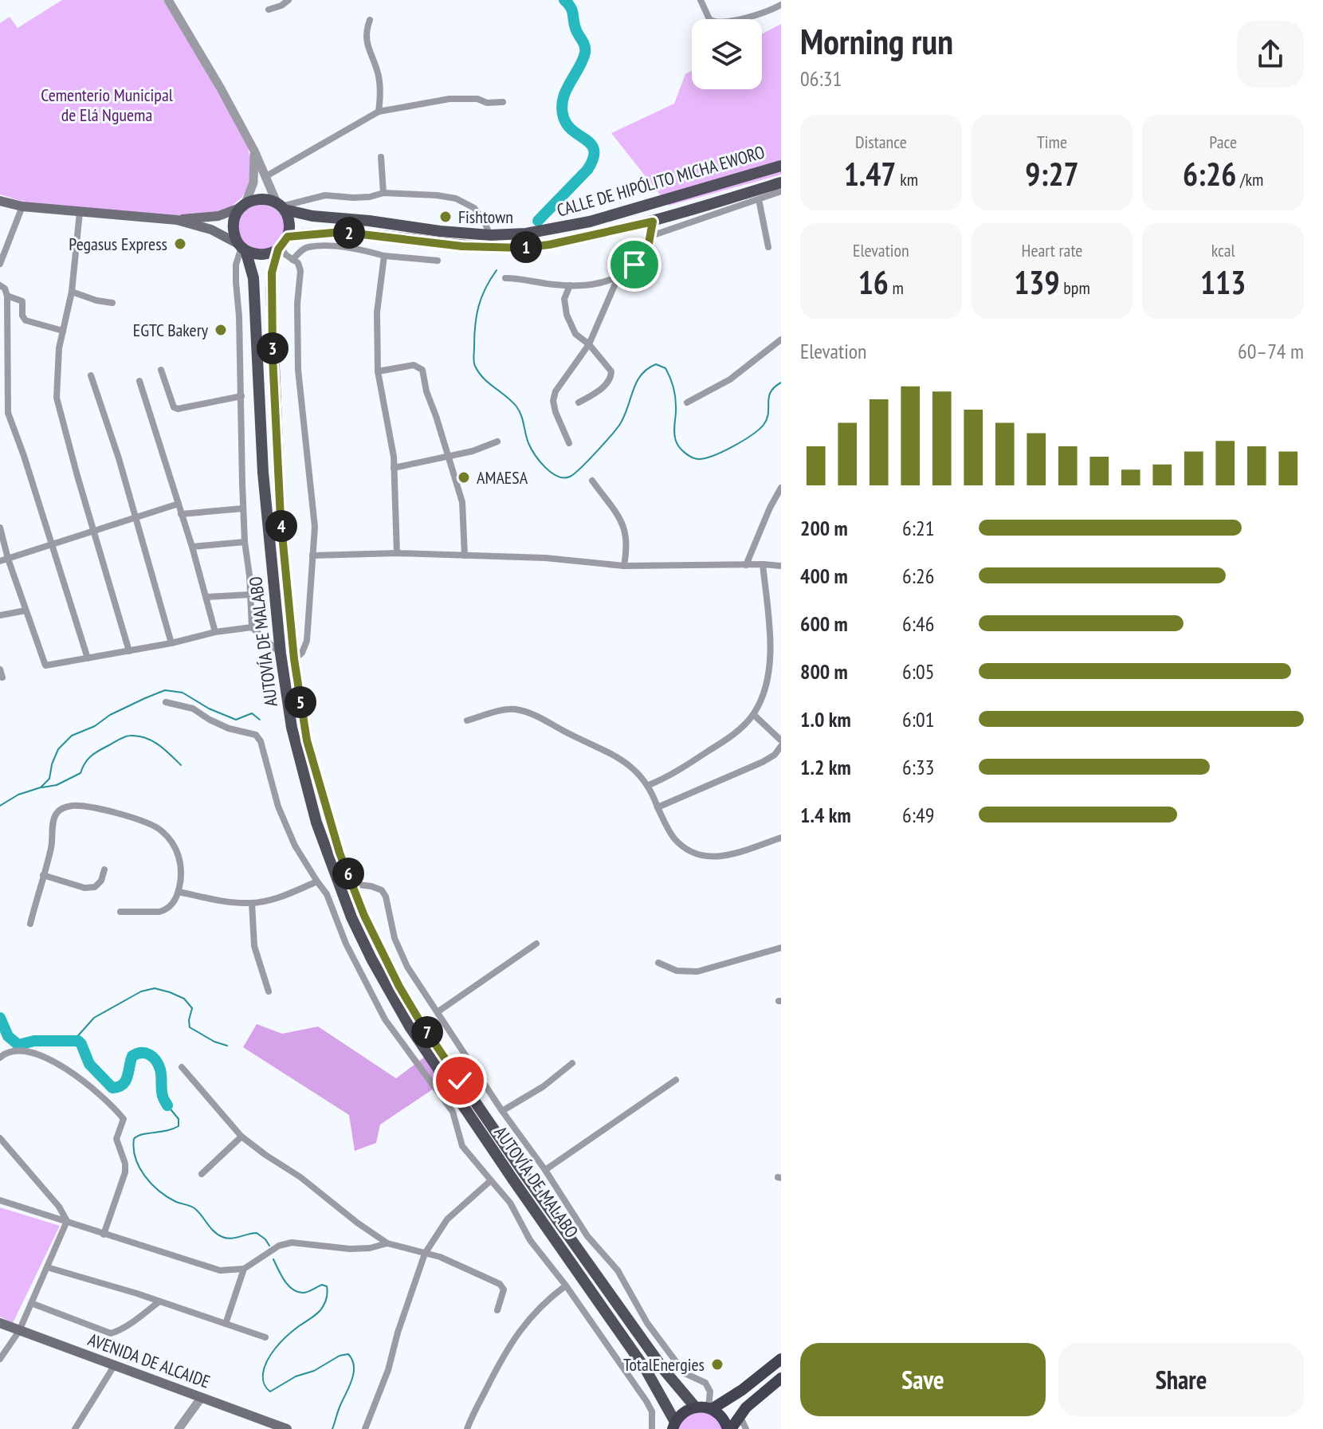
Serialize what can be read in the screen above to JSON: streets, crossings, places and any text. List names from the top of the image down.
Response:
{
  "streets": {
    "main road": ["CALLE DE HIPÓLITO MICHA EWORO", "AUTOVÍA DE MALABO", "AVENIDA DE ALCAIDE"]
  },
  "crossings": [
    ["CALLE DE HIPÓLITO MICHA EWORO", "AUTOVÍA DE MALABO"]
  ],
  "parks": ["Cementerio Municipal de Elá Nguema"],
  "places": [
    "Fishtown",
    "Pegasus Express",
    "EGTC Bakery",
    "AMAESA",
    "TotalEnergies"
  ],
  "page": {
    "heading": ["Morning run", "06:31"],
    "stats": [
      ["Distance", "1.47 km"],
      ["Time", "9:27"],
      ["Pace", "6:26 /km"],
      ["Elevation", "16 m"],
      ["Heart rate", "139 bpm"],
      ["kcal", "113"]
    ],
    "pins": [
      "2",
      "1",
      "3",
      "4",
      "5",
      "6",
      "7"
    ],
    "chart": ["Elevation", "60–74 m"],
    "list": [
      {
        "name": "200 m",
        "note": "6:21"
      },
      {
        "name": "400 m",
        "note": "6:26"
      },
      {
        "name": "600 m",
        "note": "6:46"
      },
      {
        "name": "800 m",
        "note": "6:05"
      },
      {
        "name": "1.0 km",
        "note": "6:01"
      },
      {
        "name": "1.2 km",
        "note": "6:33"
      },
      {
        "name": "1.4 km",
        "note": "6:49"
      }
    ],
    "buttons": ["Save", "Share"]
  }
}
